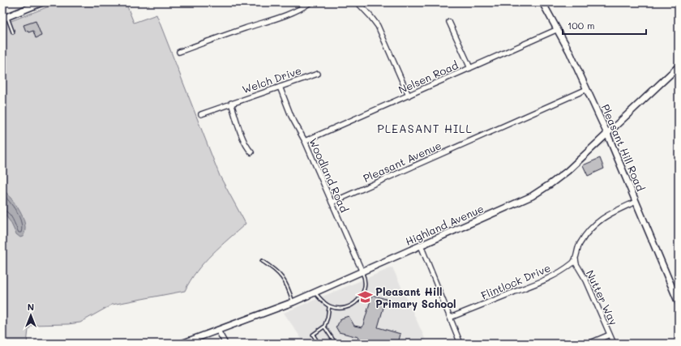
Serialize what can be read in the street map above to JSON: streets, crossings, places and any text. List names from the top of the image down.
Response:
{
  "streets": {
    "street": [
      "Nelsen Road",
      "Welch Drive",
      "Pleasant Hill Road",
      "Pleasant Avenue",
      "Woodland Road",
      "Highland Avenue",
      "Flintlock Drive",
      "Nutter Way"
    ]
  },
  "crossings": [
    ["Nelsen Road", "Pleasant Hill Road"],
    ["Nelsen Road", "Woodland Road"],
    ["Welch Drive", "Woodland Road"],
    ["Pleasant Hill Road", "Pleasant Avenue"],
    ["Pleasant Hill Road", "Highland Avenue"],
    ["Pleasant Avenue", "Woodland Road"],
    ["Woodland Road", "Highland Avenue"],
    ["Flintlock Drive", "Nutter Way"]
  ],
  "districts": ["PLEASANT HILL"],
  "places": {
    "school or university": ["Pleasant Hill Primary School"]
  },
  "scale_bar": "100 m",
  "north": "top"
}
